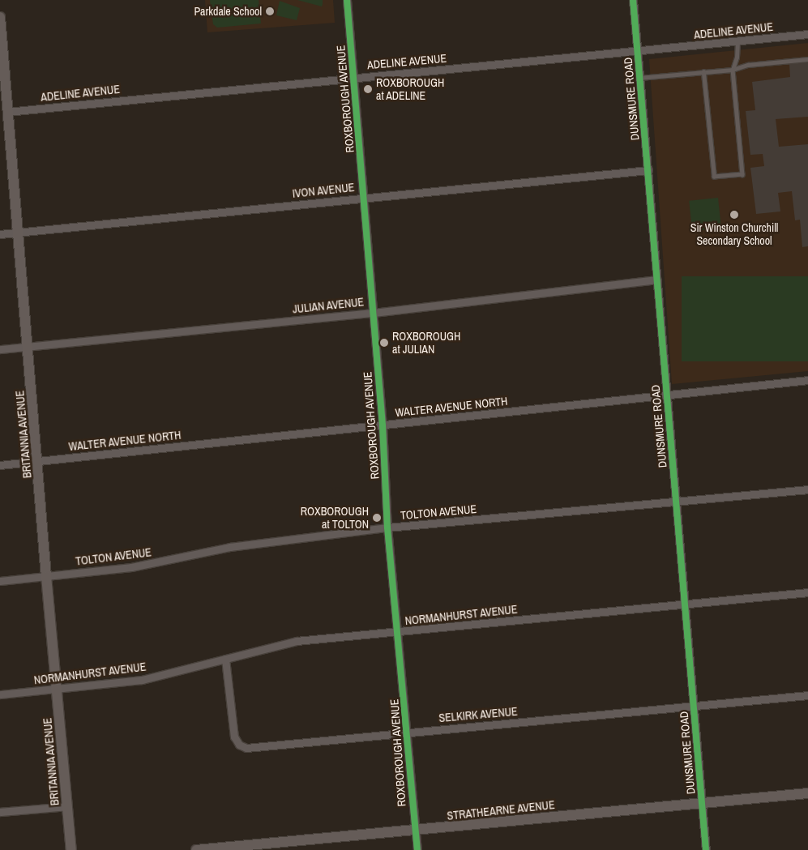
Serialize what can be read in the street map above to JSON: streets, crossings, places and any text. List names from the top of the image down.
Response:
{
  "streets": {
    "street": [
      "ADELINE AVENUE",
      "ROXBOROUGH AVENUE",
      "DUNSMURE ROAD",
      "IVON AVENUE",
      "JULIAN AVENUE",
      "WALTER AVENUE NORTH",
      "BRITANNIA AVENUE",
      "TOLTON AVENUE",
      "NORMANHURST AVENUE",
      "SELKIRK AVENUE",
      "STRATHEARNE AVENUE"
    ]
  },
  "crossings": [
    ["ADELINE AVENUE", "ROXBOROUGH AVENUE"],
    ["ADELINE AVENUE", "DUNSMURE ROAD"],
    ["ADELINE AVENUE", "BRITANNIA AVENUE"],
    ["ROXBOROUGH AVENUE", "IVON AVENUE"],
    ["ROXBOROUGH AVENUE", "JULIAN AVENUE"],
    ["ROXBOROUGH AVENUE", "WALTER AVENUE NORTH"],
    ["ROXBOROUGH AVENUE", "TOLTON AVENUE"],
    ["ROXBOROUGH AVENUE", "NORMANHURST AVENUE"],
    ["ROXBOROUGH AVENUE", "SELKIRK AVENUE"],
    ["ROXBOROUGH AVENUE", "STRATHEARNE AVENUE"],
    ["DUNSMURE ROAD", "IVON AVENUE"],
    ["DUNSMURE ROAD", "JULIAN AVENUE"],
    ["DUNSMURE ROAD", "WALTER AVENUE NORTH"],
    ["DUNSMURE ROAD", "TOLTON AVENUE"],
    ["DUNSMURE ROAD", "NORMANHURST AVENUE"],
    ["DUNSMURE ROAD", "SELKIRK AVENUE"],
    ["DUNSMURE ROAD", "STRATHEARNE AVENUE"],
    ["IVON AVENUE", "BRITANNIA AVENUE"],
    ["JULIAN AVENUE", "BRITANNIA AVENUE"],
    ["WALTER AVENUE NORTH", "BRITANNIA AVENUE"],
    ["BRITANNIA AVENUE", "TOLTON AVENUE"],
    ["BRITANNIA AVENUE", "NORMANHURST AVENUE"],
    ["NORMANHURST AVENUE", "SELKIRK AVENUE"]
  ],
  "places": [
    "Parkdale School",
    "ROXBOROUGH at ADELINE",
    "Sir Winston Churchill Secondary School",
    "ROXBOROUGH at JULIAN",
    "ROXBOROUGH at TOLTON"
  ]
}
